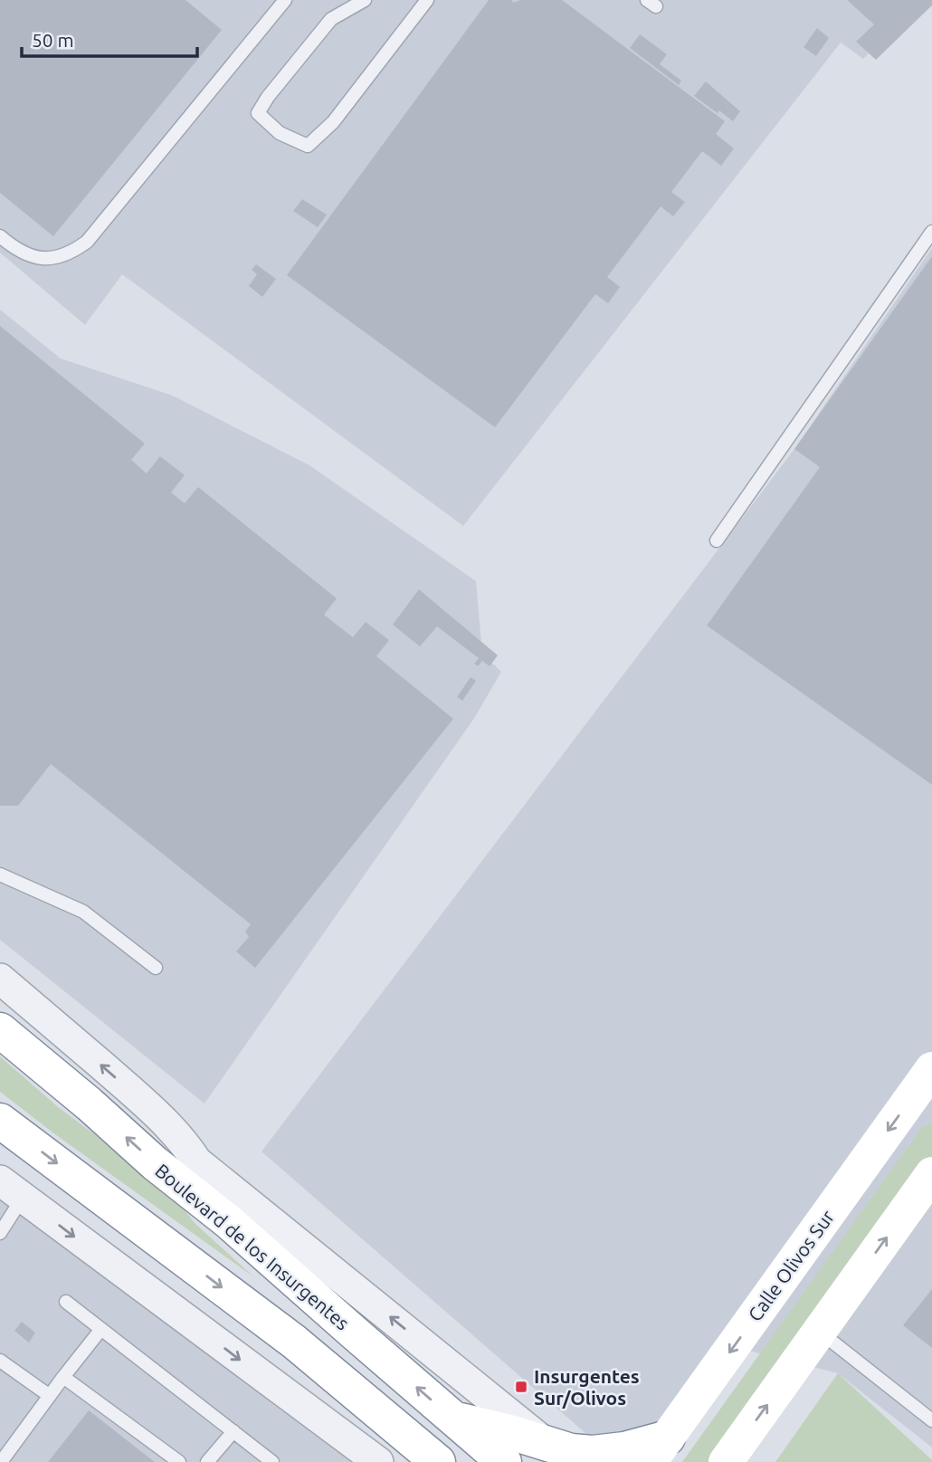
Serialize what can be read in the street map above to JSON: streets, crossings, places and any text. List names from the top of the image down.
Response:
{
  "streets": {
    "main road": ["Boulevard de los Insurgentes", "Calle Olivos Sur"]
  },
  "places": {
    "transit": ["Insurgentes Sur/Olivos"]
  },
  "scale_bar": "50 m"
}
